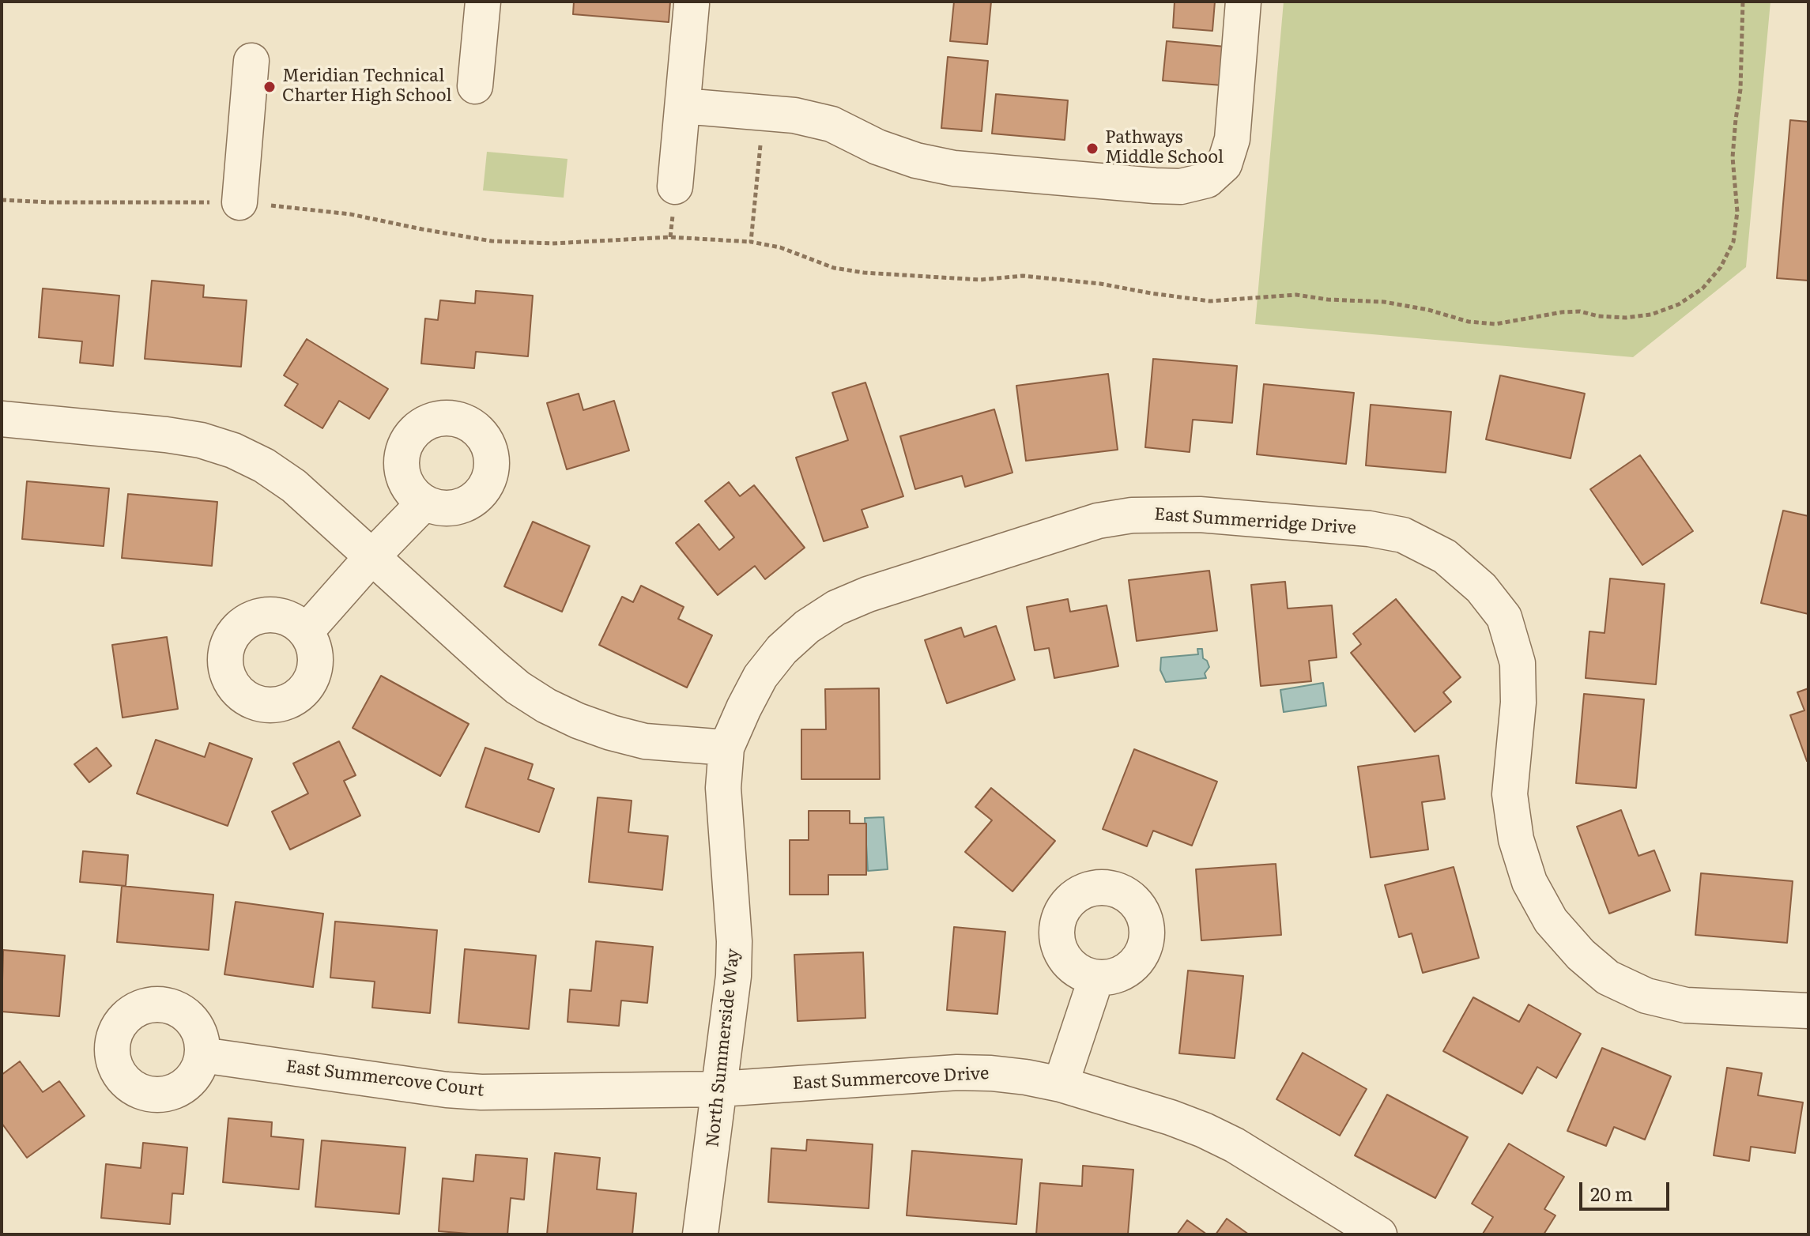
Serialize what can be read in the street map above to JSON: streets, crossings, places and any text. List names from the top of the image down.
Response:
{
  "streets": {
    "street": [
      "East Summerridge Drive",
      "North Summerside Way",
      "East Summercove Court",
      "East Summercove Drive"
    ]
  },
  "crossings": [
    ["East Summerridge Drive", "North Summerside Way"],
    ["North Summerside Way", "East Summercove Court"],
    ["North Summerside Way", "East Summercove Drive"],
    ["East Summercove Court", "East Summercove Drive"]
  ],
  "places": ["Meridian Technical Charter High School", "Pathways Middle School"],
  "scale_bar": "20 m"
}
